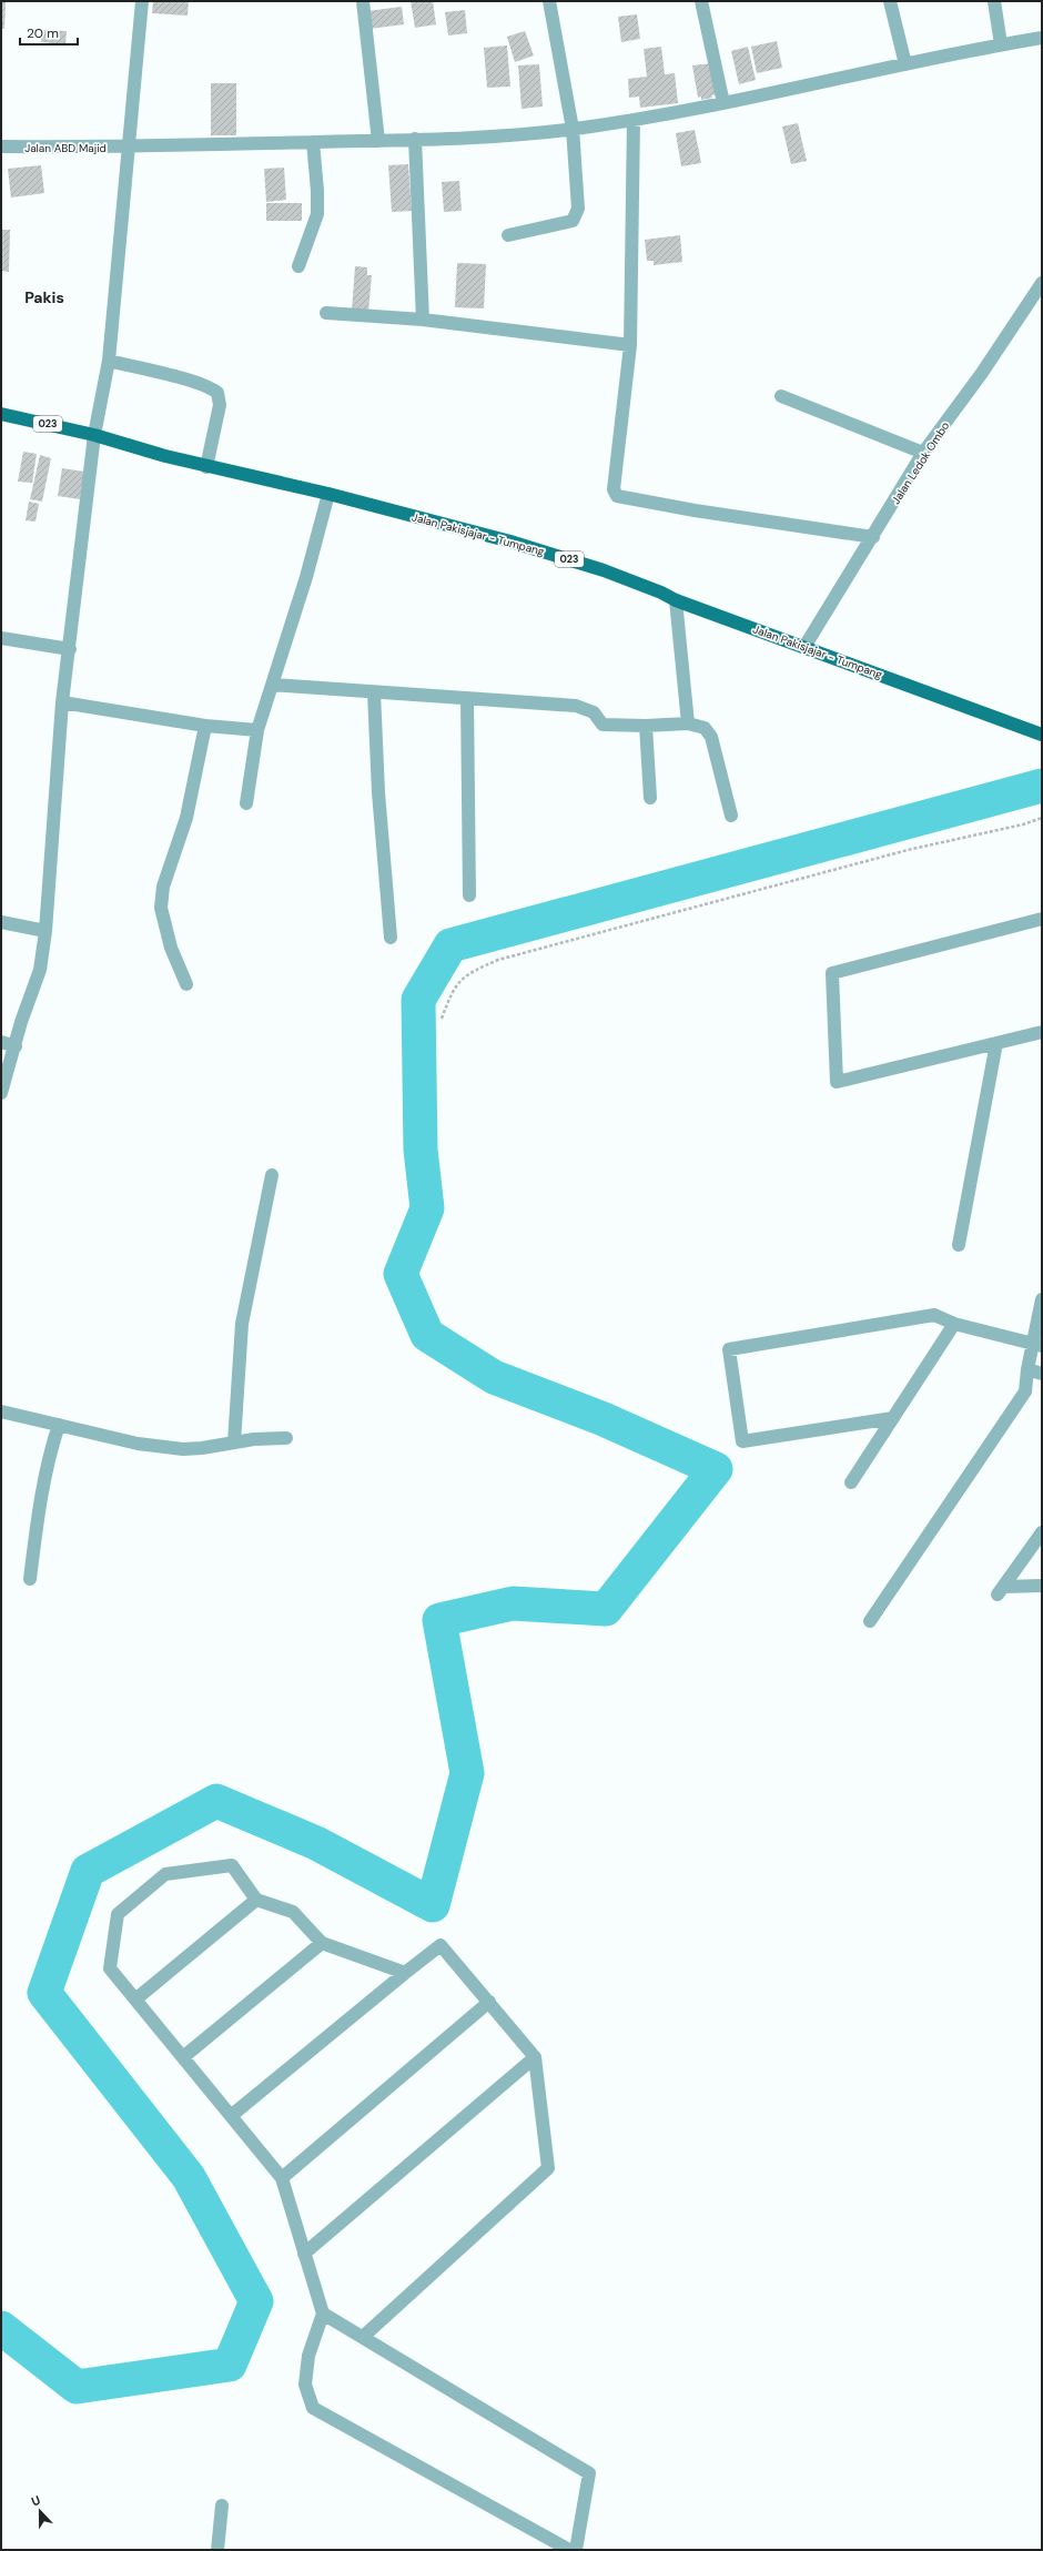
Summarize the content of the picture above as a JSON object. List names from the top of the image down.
{
  "streets": {
    "main road": ["023", "Jalan Pakisjajar - Tumpang"],
    "street": ["Jalan ABD Majid", "Jalan Ledok Ombo"]
  },
  "crossings": [
    ["Jalan Ledok Ombo", "Jalan Pakisjajar - Tumpang"]
  ],
  "districts": ["Pakis"],
  "scale_bar": "20 m",
  "north": "top"
}
